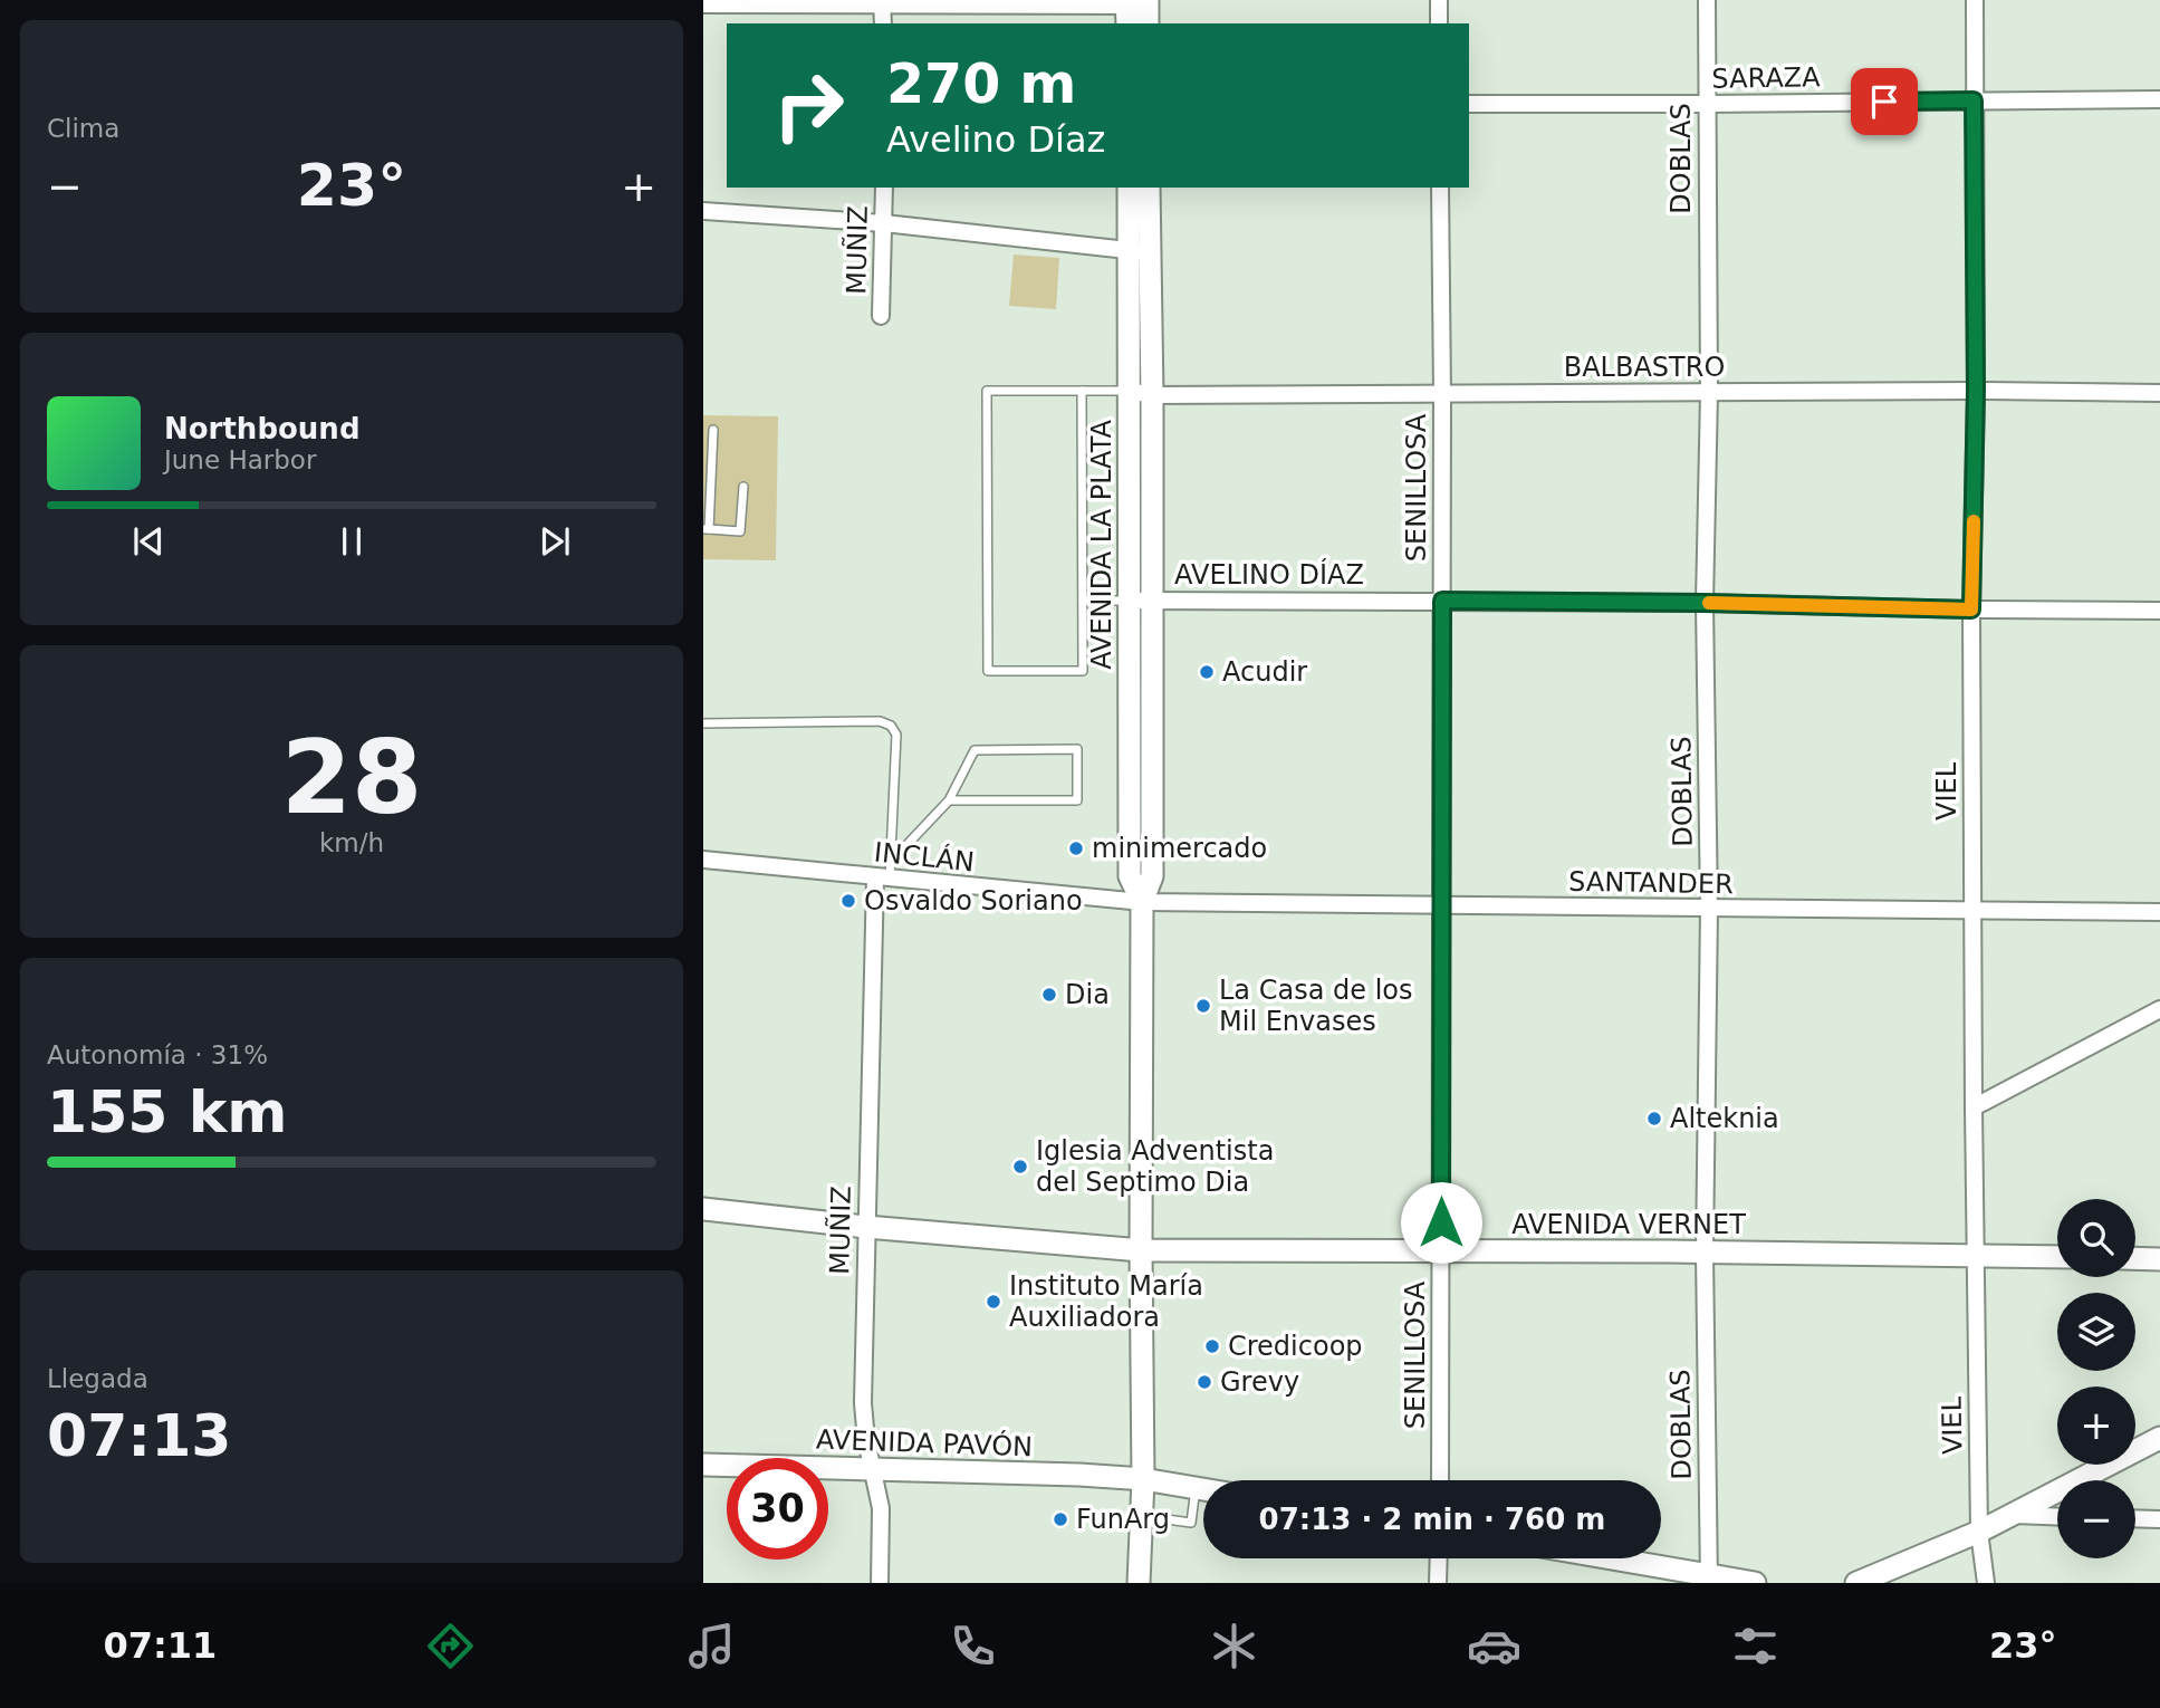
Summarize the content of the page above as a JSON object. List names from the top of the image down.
{
  "streets": {
    "main road": ["AVENIDA LA PLATA", "AVENIDA VERNET", "AVENIDA PAVÓN"],
    "street": [
      "SARAZA",
      "DOBLAS",
      "MUÑIZ",
      "BALBASTRO",
      "SENILLOSA",
      "AVELINO DÍAZ",
      "VIEL",
      "INCLÁN",
      "SANTANDER"
    ]
  },
  "crossings": [
    ["SARAZA", "DOBLAS"],
    ["SARAZA", "VIEL"],
    ["DOBLAS", "BALBASTRO"],
    ["DOBLAS", "AVELINO DÍAZ"],
    ["DOBLAS", "SANTANDER"],
    ["DOBLAS", "AVENIDA VERNET"],
    ["MUÑIZ", "INCLÁN"],
    ["MUÑIZ", "AVENIDA VERNET"],
    ["MUÑIZ", "AVENIDA PAVÓN"],
    ["BALBASTRO", "SENILLOSA"],
    ["BALBASTRO", "AVENIDA LA PLATA"],
    ["BALBASTRO", "VIEL"],
    ["SENILLOSA", "AVELINO DÍAZ"],
    ["SENILLOSA", "SANTANDER"],
    ["SENILLOSA", "AVENIDA VERNET"],
    ["AVENIDA LA PLATA", "AVELINO DÍAZ"],
    ["AVENIDA LA PLATA", "INCLÁN"],
    ["AVENIDA LA PLATA", "SANTANDER"],
    ["AVENIDA LA PLATA", "AVENIDA VERNET"],
    ["AVENIDA LA PLATA", "AVENIDA PAVÓN"],
    ["AVELINO DÍAZ", "VIEL"],
    ["VIEL", "SANTANDER"],
    ["VIEL", "AVENIDA VERNET"],
    ["INCLÁN", "SANTANDER"]
  ],
  "places": [
    "Acudir",
    "minimercado",
    "Osvaldo Soriano",
    "Dia",
    "La Casa de los Mil Envases",
    "Alteknia",
    "Iglesia Adventista del Septimo Dia",
    "Instituto María Auxiliadora",
    "Credicoop",
    "Grevy",
    "FunArg"
  ],
  "page": {
    "tile": [
      "Clima",
      ["28", "km/h"],
      ["Autonomía · 31%", "155 km"],
      ["Llegada", "07:13"]
    ],
    "turn": ["270 m", "Avelino Díaz"],
    "heat": ["−", "23°", "+"],
    "song": ["Northbound", "June Harbor"],
    "map_buttons": ["+", "−"],
    "limit": "30",
    "trip": "07:13 · 2 min · 760 m",
    "tabs": ["07:11", "23°"]
  }
}
